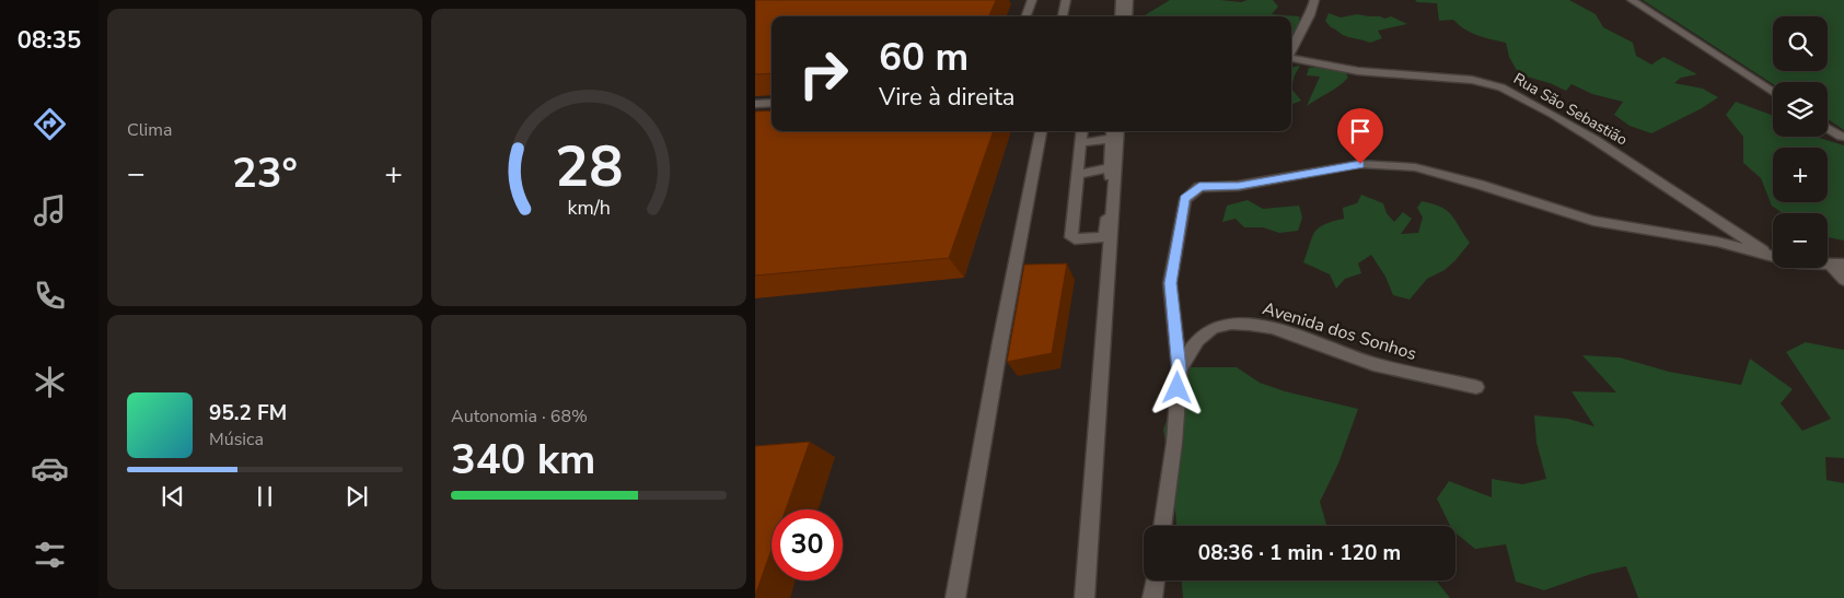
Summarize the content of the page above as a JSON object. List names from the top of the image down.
{
  "streets": {
    "street": ["Rua São Sebastião", "Avenida dos Sonhos"]
  },
  "page": {
    "tabs": "08:35",
    "tile": [
      "Clima",
      ["Autonomia · 68%", "340 km"]
    ],
    "map_buttons": ["+", "−"],
    "turn": ["60 m", "Vire à direita"],
    "heat": ["−", "23°", "+"],
    "song": ["95.2 FM", "Música"],
    "limit": "30",
    "trip": "08:36 · 1 min · 120 m",
    "gauge": ["28", "km/h"]
  }
}
